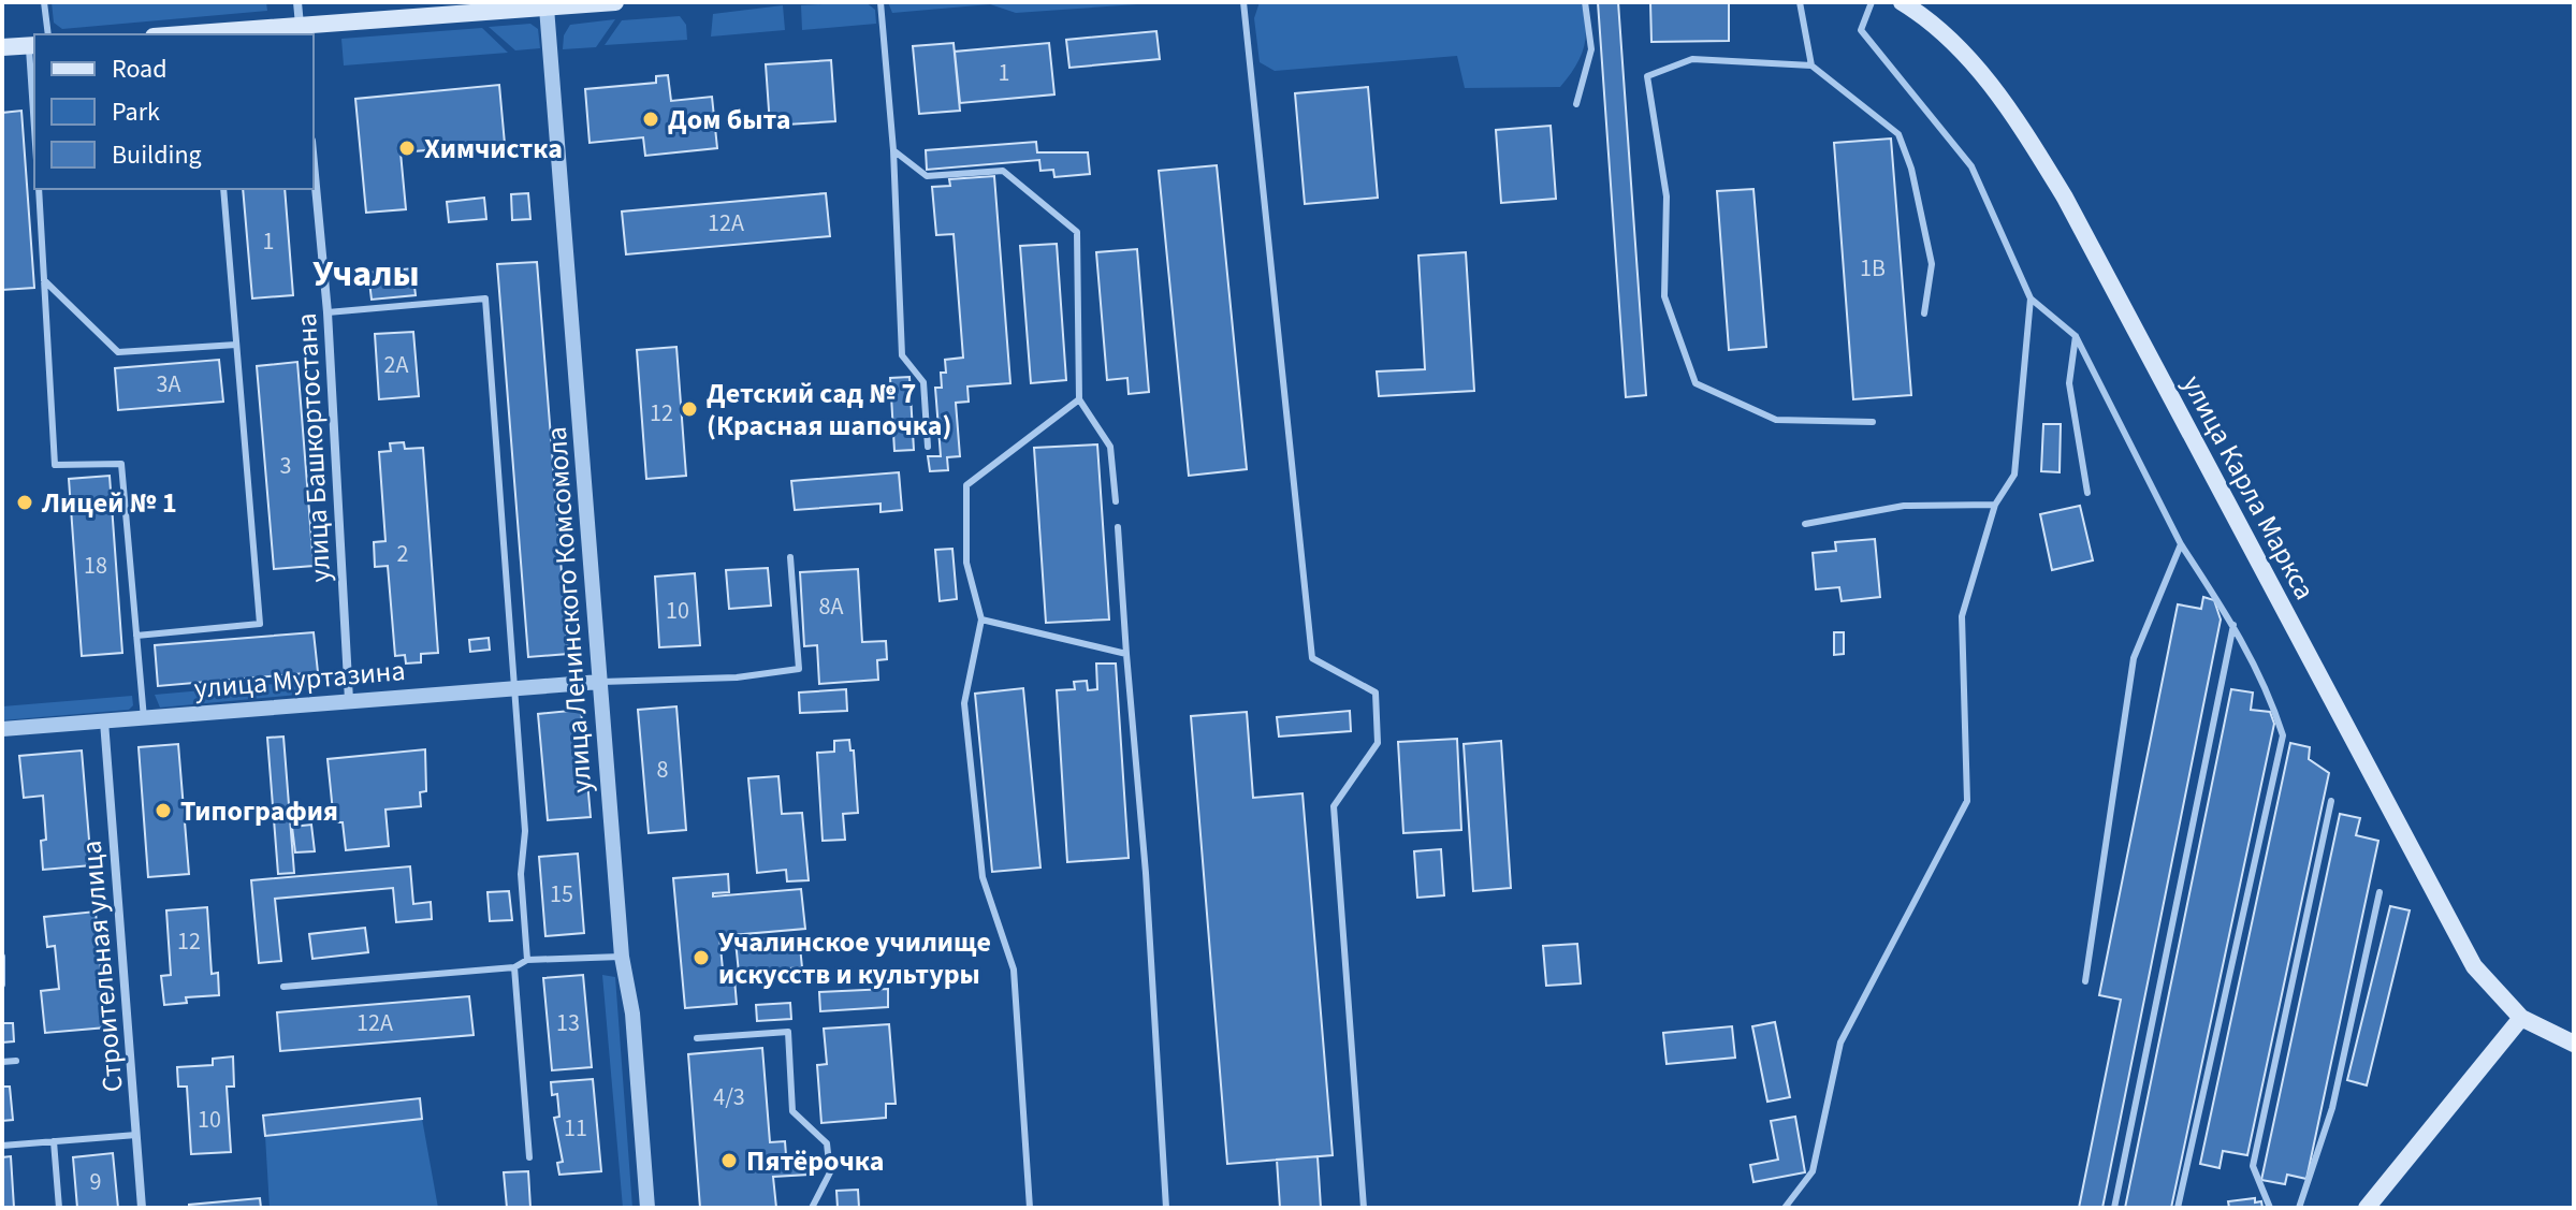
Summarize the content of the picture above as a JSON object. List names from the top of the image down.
{
  "streets": {
    "main road": ["улица Карла Маркса"],
    "street": [
      "улица Башкортостана",
      "улица Ленинского Комсомола",
      "улица Муртазина",
      "Строительная улица"
    ]
  },
  "crossings": [
    ["улица Башкортостана", "улица Муртазина"],
    ["улица Ленинского Комсомола", "улица Муртазина"],
    ["улица Муртазина", "Строительная улица"]
  ],
  "districts": ["Учалы"],
  "places": [
    "Дом быта",
    "Химчистка",
    "Детский сад № 7 (Красная шапочка)",
    "Лицей № 1",
    "Типография",
    "Учалинское училище искусств и культуры",
    "Пятёрочка"
  ],
  "house_numbers": [
    "1",
    "12А",
    "1",
    "1В",
    "2А",
    "3А",
    "12",
    "3",
    "2",
    "18",
    "8А",
    "10",
    "8",
    "15",
    "12",
    "12А",
    "13",
    "4/3",
    "10",
    "11",
    "9"
  ],
  "legend": ["Road", "Park", "Building"]
}
